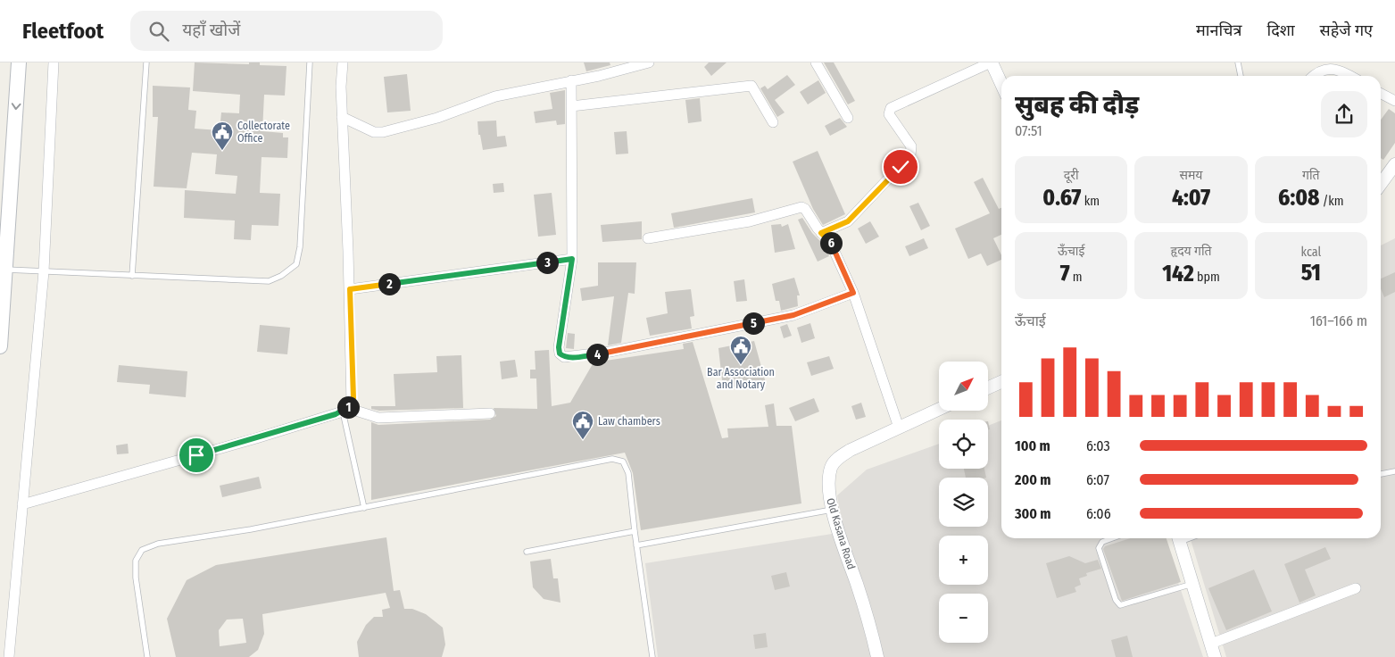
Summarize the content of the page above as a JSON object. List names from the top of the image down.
{
  "streets": {
    "street": ["Old Kasana Road"]
  },
  "places": {
    "public building": ["Collectorate Office", "Bar Association and Notary", "Law chambers"]
  },
  "north": "top right",
  "page": {
    "header": "Fleetfoot",
    "search": "यहाँ खोजें",
    "nav": ["मानचित्र", "दिशा", "सहेजे गए"],
    "heading": ["सुबह की दौड़", "07:51"],
    "stats": [
      ["दूरी", "0.67 km"],
      ["समय", "4:07"],
      ["गति", "6:08 /km"],
      ["ऊँचाई", "7 m"],
      ["हृदय गति", "142 bpm"],
      ["kcal", "51"]
    ],
    "pins": [
      "6",
      "3",
      "2",
      "5",
      "4",
      "1"
    ],
    "chart": ["ऊँचाई", "161–166 m"],
    "map_buttons": ["+", "−"],
    "list": [
      {
        "name": "100 m",
        "note": "6:03"
      },
      {
        "name": "200 m",
        "note": "6:07"
      },
      {
        "name": "300 m",
        "note": "6:06"
      }
    ]
  }
}
